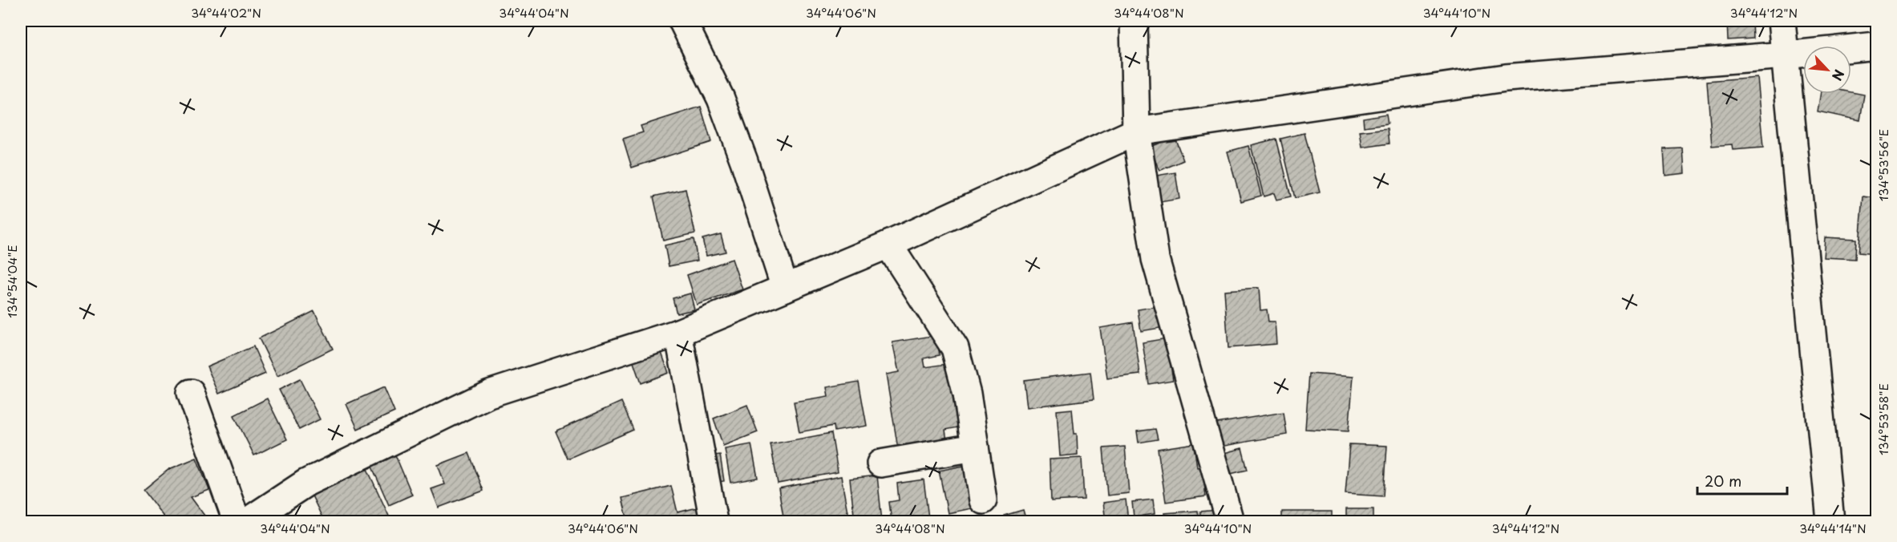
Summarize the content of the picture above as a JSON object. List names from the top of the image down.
{
  "scale_bar": "20 m",
  "north": "bottom right",
  "coordinates": [
    "34°44'02\"N",
    "34°44'04\"N",
    "34°44'06\"N",
    "34°44'08\"N",
    "34°44'10\"N",
    "34°44'12\"N",
    "134°53'56\"E",
    "134°54'04\"E",
    "134°53'58\"E",
    "34°44'14\"N"
  ]
}
